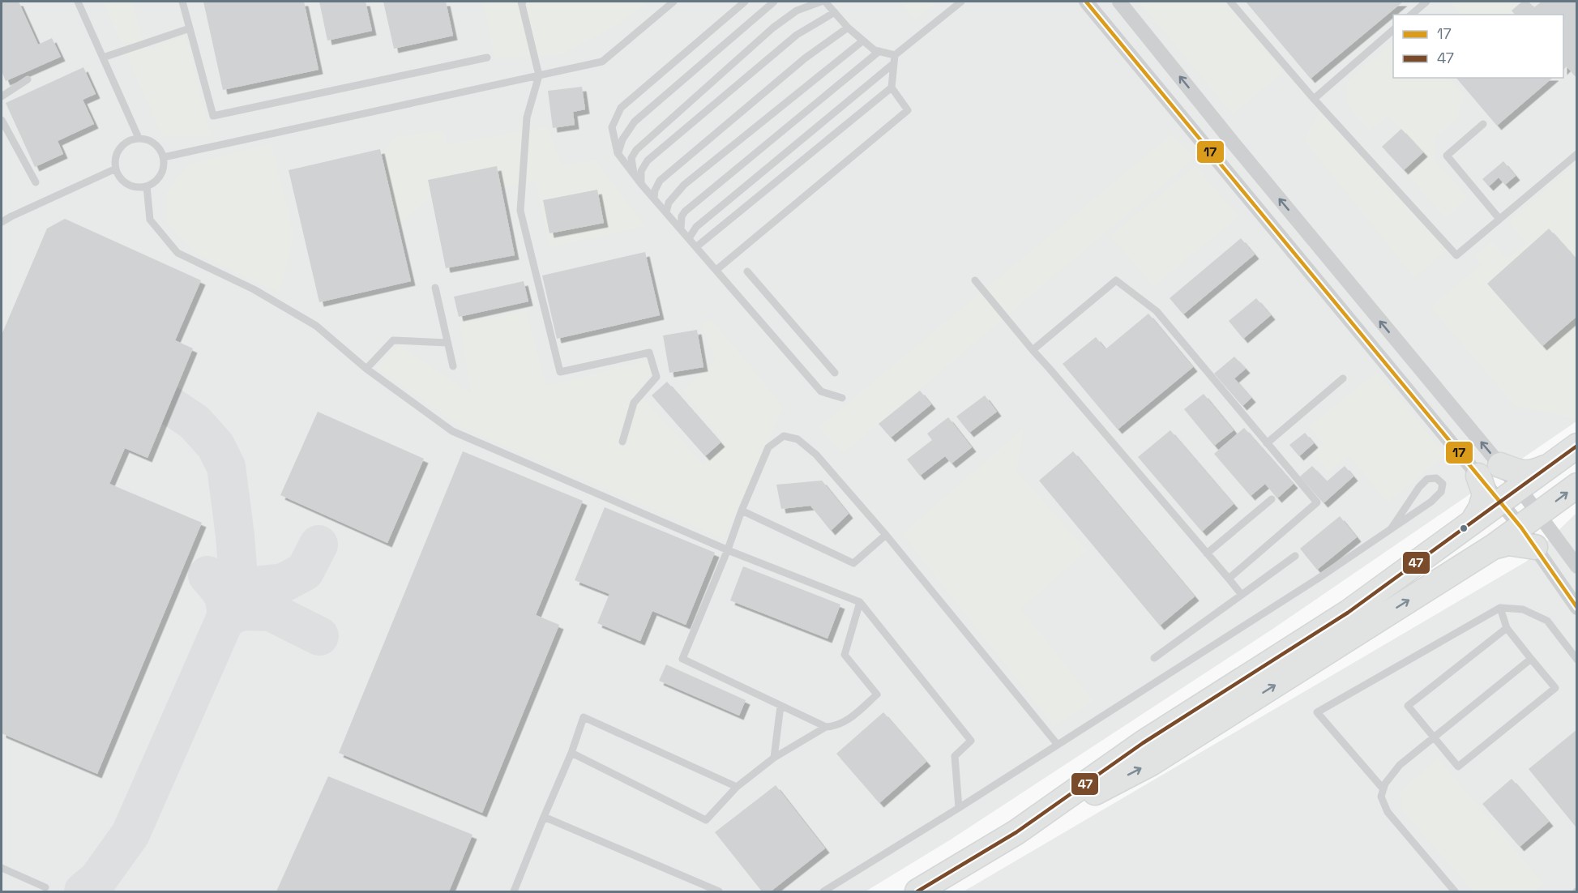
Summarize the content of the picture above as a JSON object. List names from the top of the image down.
{
  "lines": ["transit line 17", "transit line 47"],
  "legend": ["17", "47"]
}
